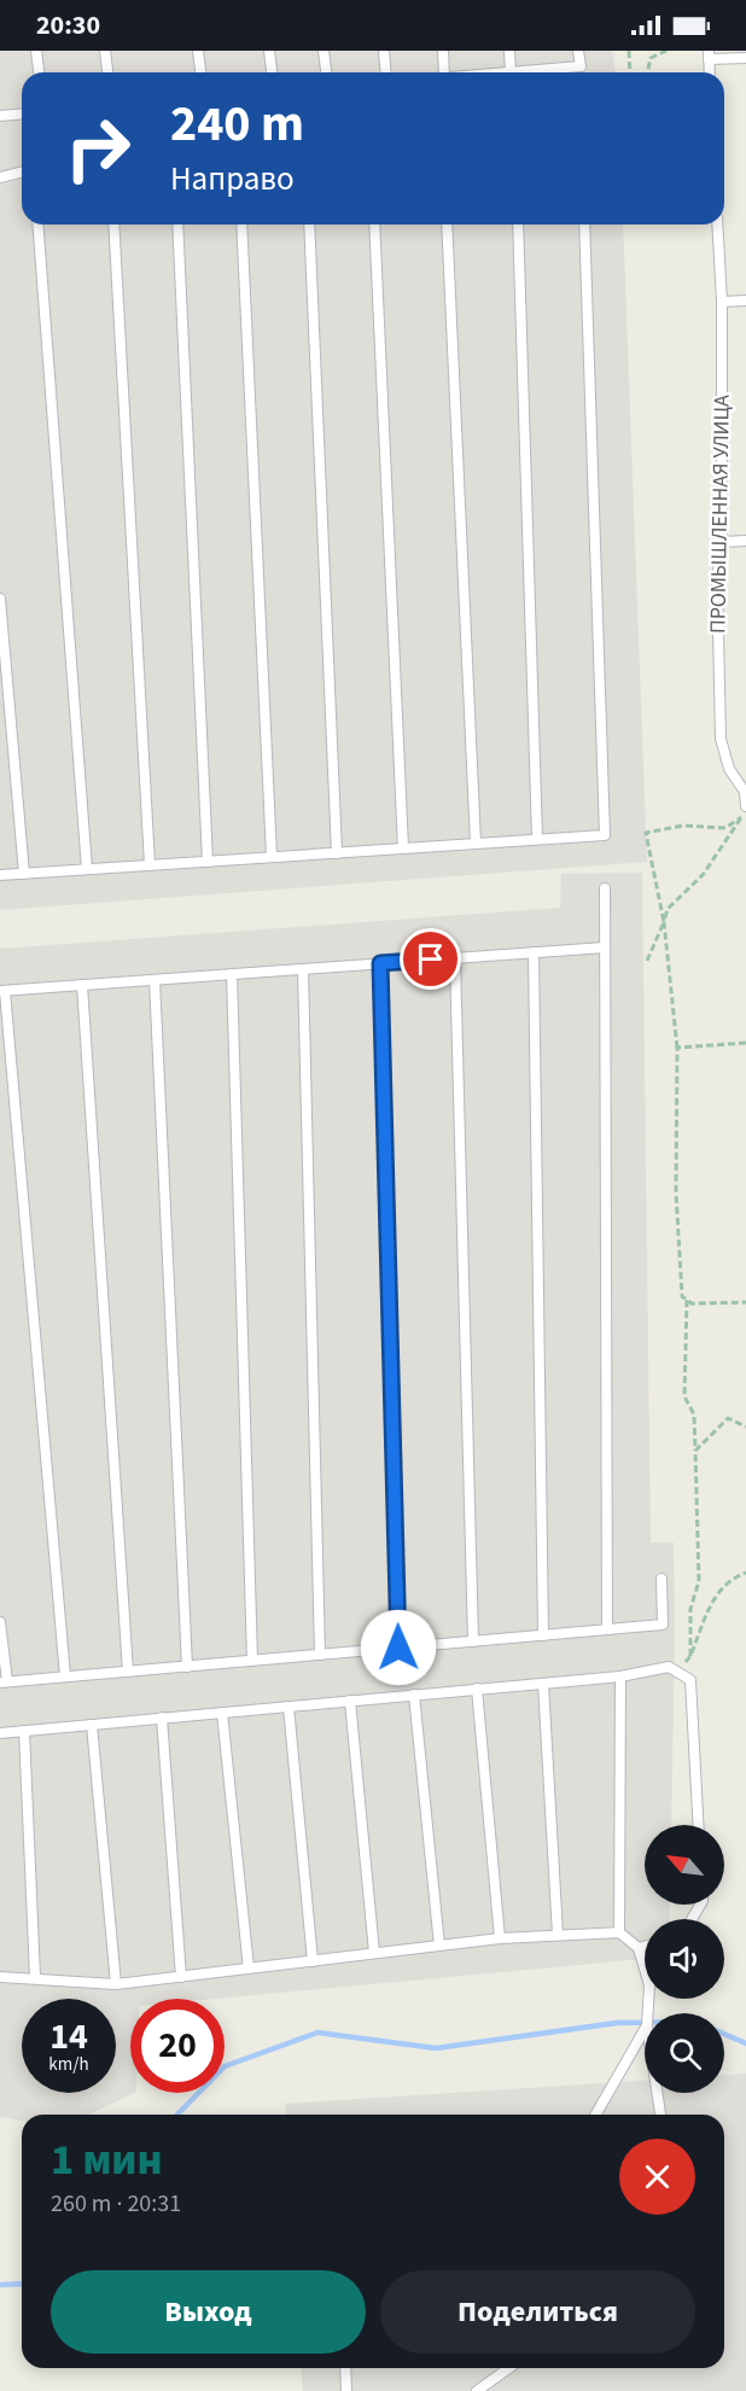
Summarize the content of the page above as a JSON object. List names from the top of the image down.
{
  "streets": {
    "lane": ["ПРОМЫШЛЕННАЯ УЛИЦА"]
  },
  "north": "top left",
  "page": {
    "status": "20:30",
    "turn": ["240 m", "Направо"],
    "speed": "14 km/h",
    "limit": "20",
    "heading": ["1 мин", "260 m · 20:31"],
    "buttons": ["Выход", "Поделиться"]
  }
}
